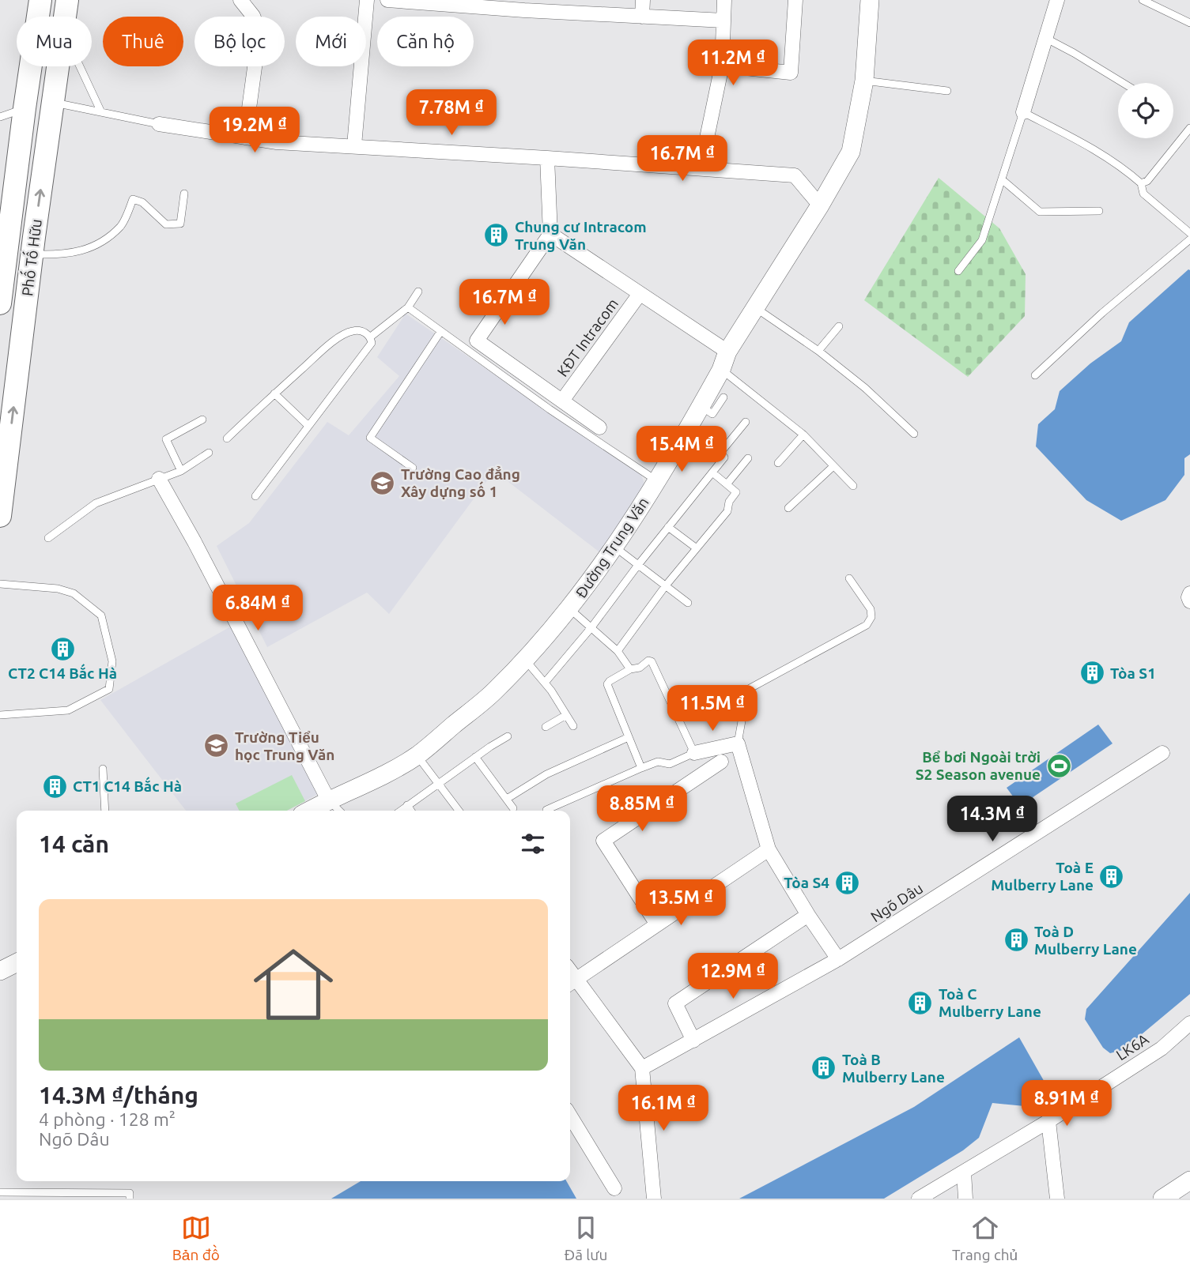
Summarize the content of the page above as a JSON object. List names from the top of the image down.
{
  "streets": {
    "main road": ["Phố Tố Hữu"],
    "street": [
      "KĐT Intracom",
      "Đường Trung Văn",
      "Ngõ Dâu",
      "LK6A"
    ]
  },
  "crossings": [
    ["KĐT Intracom", "Đường Trung Văn"]
  ],
  "places": {
    "building": [
      "Chung cư Intracom Trung Văn",
      "CT2 C14 Bắc Hà",
      "Tòa S1",
      "CT1 C14 Bắc Hà",
      "Toà E Mulberry Lane",
      "Tòa S4",
      "Toà D Mulberry Lane",
      "Toà C Mulberry Lane",
      "Toà B Mulberry Lane"
    ],
    "school or university": ["Trường Cao đẳng Xây dựng số 1", "Trường Tiểu học Trung Văn"],
    "sports": ["Bể bơi Ngoài trời S2 Season avenue"]
  },
  "page": {
    "chip": [
      "Mua",
      "Thuê",
      "Bộ lọc",
      "Mới",
      "Căn hộ"
    ],
    "price": [
      "11.2M ₫",
      "7.78M ₫",
      "19.2M ₫",
      "16.7M ₫",
      "16.7M ₫",
      "15.4M ₫",
      "6.84M ₫",
      "11.5M ₫",
      "8.85M ₫",
      "14.3M ₫",
      "13.5M ₫",
      "12.9M ₫",
      "8.91M ₫",
      "16.1M ₫"
    ],
    "heading": "14 căn",
    "list": [
      {
        "name": "14.3M ₫/tháng",
        "note": "4 phòng · 128 m² · Ngõ Dâu"
      }
    ],
    "tabs": ["Bản đồ", "Đã lưu", "Trang chủ"]
  }
}
